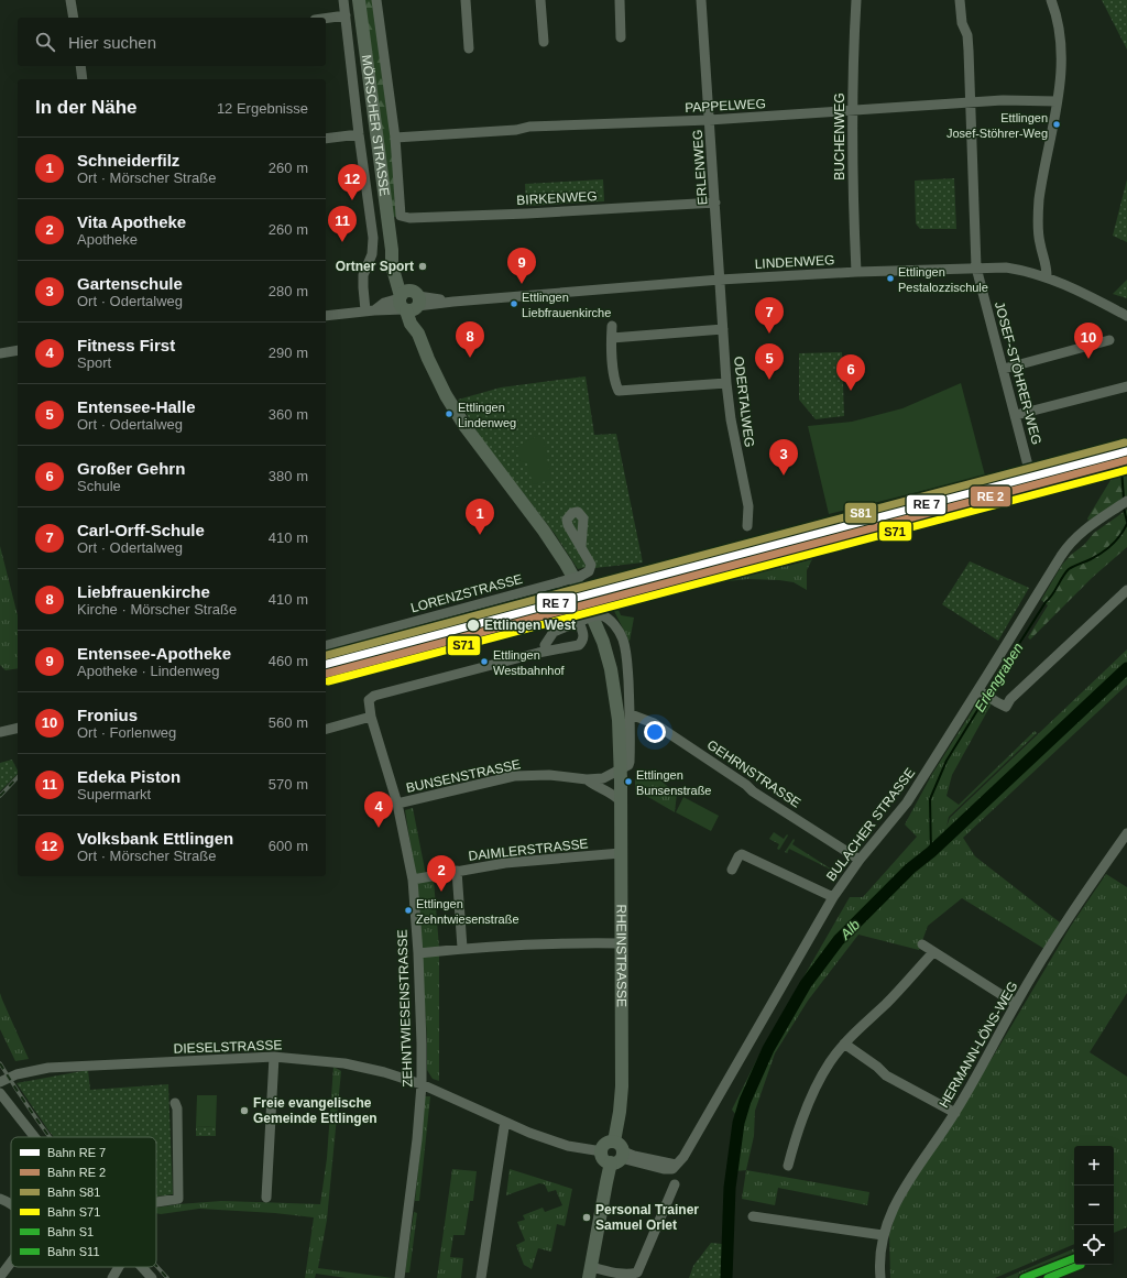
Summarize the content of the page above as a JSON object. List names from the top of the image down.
{
  "streets": {
    "main road": ["MÖRSCHER STRASSE", "RHEINSTRASSE"],
    "street": [
      "PAPPELWEG",
      "BUCHENWEG",
      "ERLENWEG",
      "BIRKENWEG",
      "LINDENWEG",
      "JOSEF-STÖHRER-WEG",
      "ODERTALWEG",
      "LORENZSTRASSE",
      "GEHRNSTRASSE",
      "BUNSENSTRASSE",
      "BULACHER STRASSE",
      "DAIMLERSTRASSE",
      "ZEHNTWIESENSTRASSE",
      "HERMANN-LÖNS-WEG",
      "DIESELSTRASSE"
    ]
  },
  "crossings": [
    ["PAPPELWEG", "MÖRSCHER STRASSE"],
    ["PAPPELWEG", "BUCHENWEG"],
    ["PAPPELWEG", "ERLENWEG"],
    ["PAPPELWEG", "JOSEF-STÖHRER-WEG"],
    ["MÖRSCHER STRASSE", "BIRKENWEG"],
    ["MÖRSCHER STRASSE", "LINDENWEG"],
    ["MÖRSCHER STRASSE", "RHEINSTRASSE"],
    ["BUCHENWEG", "LINDENWEG"],
    ["ERLENWEG", "BIRKENWEG"],
    ["ERLENWEG", "LINDENWEG"],
    ["ERLENWEG", "ODERTALWEG"],
    ["LINDENWEG", "JOSEF-STÖHRER-WEG"],
    ["LINDENWEG", "ODERTALWEG"],
    ["GEHRNSTRASSE", "BULACHER STRASSE"],
    ["GEHRNSTRASSE", "RHEINSTRASSE"],
    ["BUNSENSTRASSE", "RHEINSTRASSE"],
    ["BUNSENSTRASSE", "ZEHNTWIESENSTRASSE"],
    ["BULACHER STRASSE", "RHEINSTRASSE"],
    ["DAIMLERSTRASSE", "RHEINSTRASSE"],
    ["DAIMLERSTRASSE", "ZEHNTWIESENSTRASSE"],
    ["ZEHNTWIESENSTRASSE", "DIESELSTRASSE"]
  ],
  "water": ["Erlengraben", "Alb"],
  "places": [
    "Ettlingen Josef-Stöhrer-Weg",
    "Ortner Sport",
    "Ettlingen Pestalozzischule",
    "Ettlingen Liebfrauenkirche",
    "Ettlingen Lindenweg",
    "Ettlingen West",
    "Ettlingen Westbahnhof",
    "Ettlingen Bunsenstraße",
    "Ettlingen Zehntwiesenstraße",
    "Freie evangelische Gemeinde Ettlingen",
    "Personal Trainer Samuel Orlet"
  ],
  "lines": [
    "rail line S81",
    "rail line S71",
    "rail line S1",
    "rail line S11"
  ],
  "legend": [
    "Bahn RE 7",
    "Bahn RE 2",
    "Bahn S81",
    "Bahn S71",
    "Bahn S1",
    "Bahn S11"
  ],
  "page": {
    "search": "Hier suchen",
    "heading": ["In der Nähe", "12 Ergebnisse"],
    "list": [
      {
        "mark": "1",
        "name": "Schneiderfilz",
        "note": "Ort · Mörscher Straße",
        "value": "260 m"
      },
      {
        "mark": "2",
        "name": "Vita Apotheke",
        "note": "Apotheke",
        "value": "260 m"
      },
      {
        "mark": "3",
        "name": "Gartenschule",
        "note": "Ort · Odertalweg",
        "value": "280 m"
      },
      {
        "mark": "4",
        "name": "Fitness First",
        "note": "Sport",
        "value": "290 m"
      },
      {
        "mark": "5",
        "name": "Entensee-Halle",
        "note": "Ort · Odertalweg",
        "value": "360 m"
      },
      {
        "mark": "6",
        "name": "Großer Gehrn",
        "note": "Schule",
        "value": "380 m"
      },
      {
        "mark": "7",
        "name": "Carl-Orff-Schule",
        "note": "Ort · Odertalweg",
        "value": "410 m"
      },
      {
        "mark": "8",
        "name": "Liebfrauenkirche",
        "note": "Kirche · Mörscher Straße",
        "value": "410 m"
      },
      {
        "mark": "9",
        "name": "Entensee-Apotheke",
        "note": "Apotheke · Lindenweg",
        "value": "460 m"
      },
      {
        "mark": "10",
        "name": "Fronius",
        "note": "Ort · Forlenweg",
        "value": "560 m"
      },
      {
        "mark": "11",
        "name": "Edeka Piston",
        "note": "Supermarkt",
        "value": "570 m"
      },
      {
        "mark": "12",
        "name": "Volksbank Ettlingen",
        "note": "Ort · Mörscher Straße",
        "value": "600 m"
      }
    ],
    "pins": [
      "12",
      "11",
      "9",
      "7",
      "8",
      "10",
      "5",
      "6",
      "3",
      "1",
      "4",
      "2"
    ],
    "map_buttons": ["+", "−"]
  }
}
